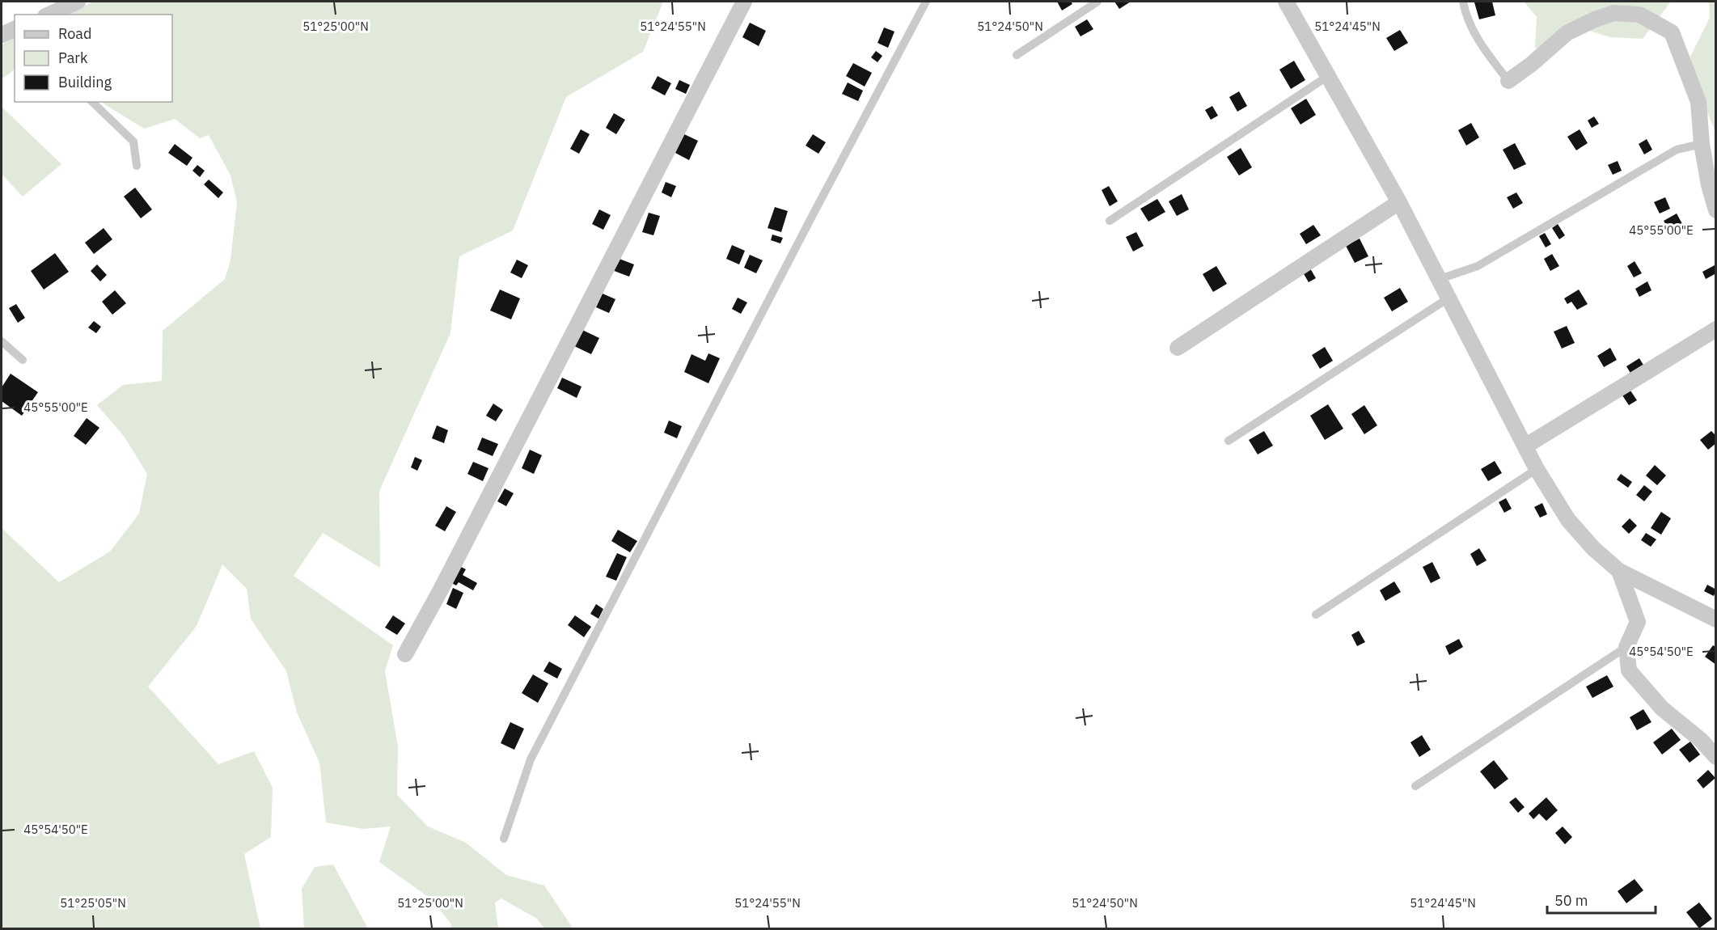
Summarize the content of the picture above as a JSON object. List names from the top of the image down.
{
  "legend": ["Road", "Park", "Building"],
  "scale_bar": "50 m",
  "coordinates": [
    "51°25'00\"N",
    "51°24'55\"N",
    "51°24'50\"N",
    "51°24'45\"N",
    "45°55'00\"E",
    "45°54'50\"E",
    "51°25'05\"N"
  ]
}
